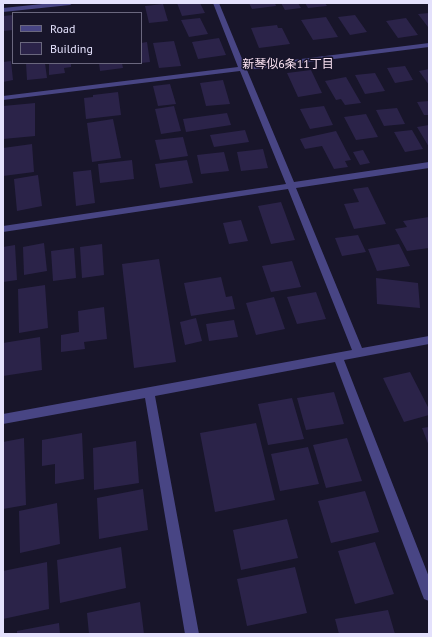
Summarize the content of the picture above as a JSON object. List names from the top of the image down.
{
  "districts": ["新琴似6条11丁目"],
  "legend": ["Road", "Building"]
}
